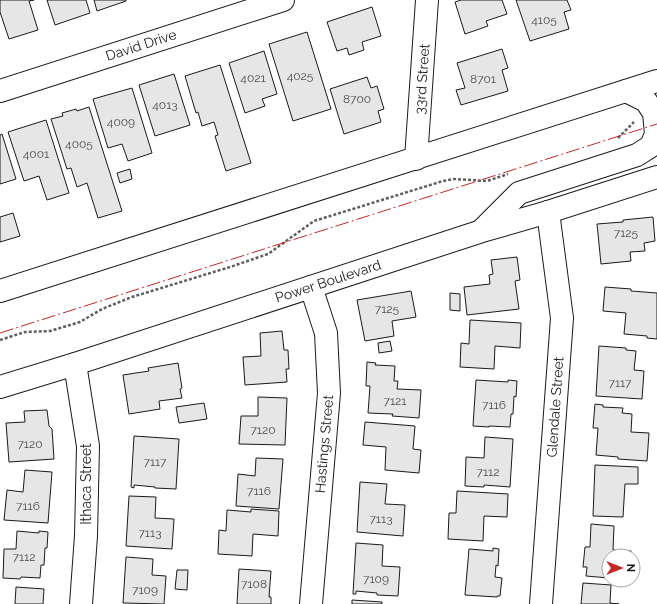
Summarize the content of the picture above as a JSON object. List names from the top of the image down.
{
  "streets": {
    "main road": [
      "David Drive",
      "33rd Street",
      "Power Boulevard",
      "Glendale Street",
      "Hastings Street",
      "Ithaca Street"
    ]
  },
  "crossings": [
    ["Power Boulevard", "Glendale Street"],
    ["Power Boulevard", "Hastings Street"],
    ["Power Boulevard", "Ithaca Street"]
  ],
  "house_numbers": [
    "4105",
    "4025",
    "4021",
    "8701",
    "8700",
    "4013",
    "4009",
    "4005",
    "4001",
    "7125",
    "7125",
    "7117",
    "7121",
    "7116",
    "7120",
    "7120",
    "7117",
    "7112",
    "7116",
    "7116",
    "7113",
    "7113",
    "7112",
    "7109",
    "7108",
    "7109"
  ],
  "north": "right"
}
